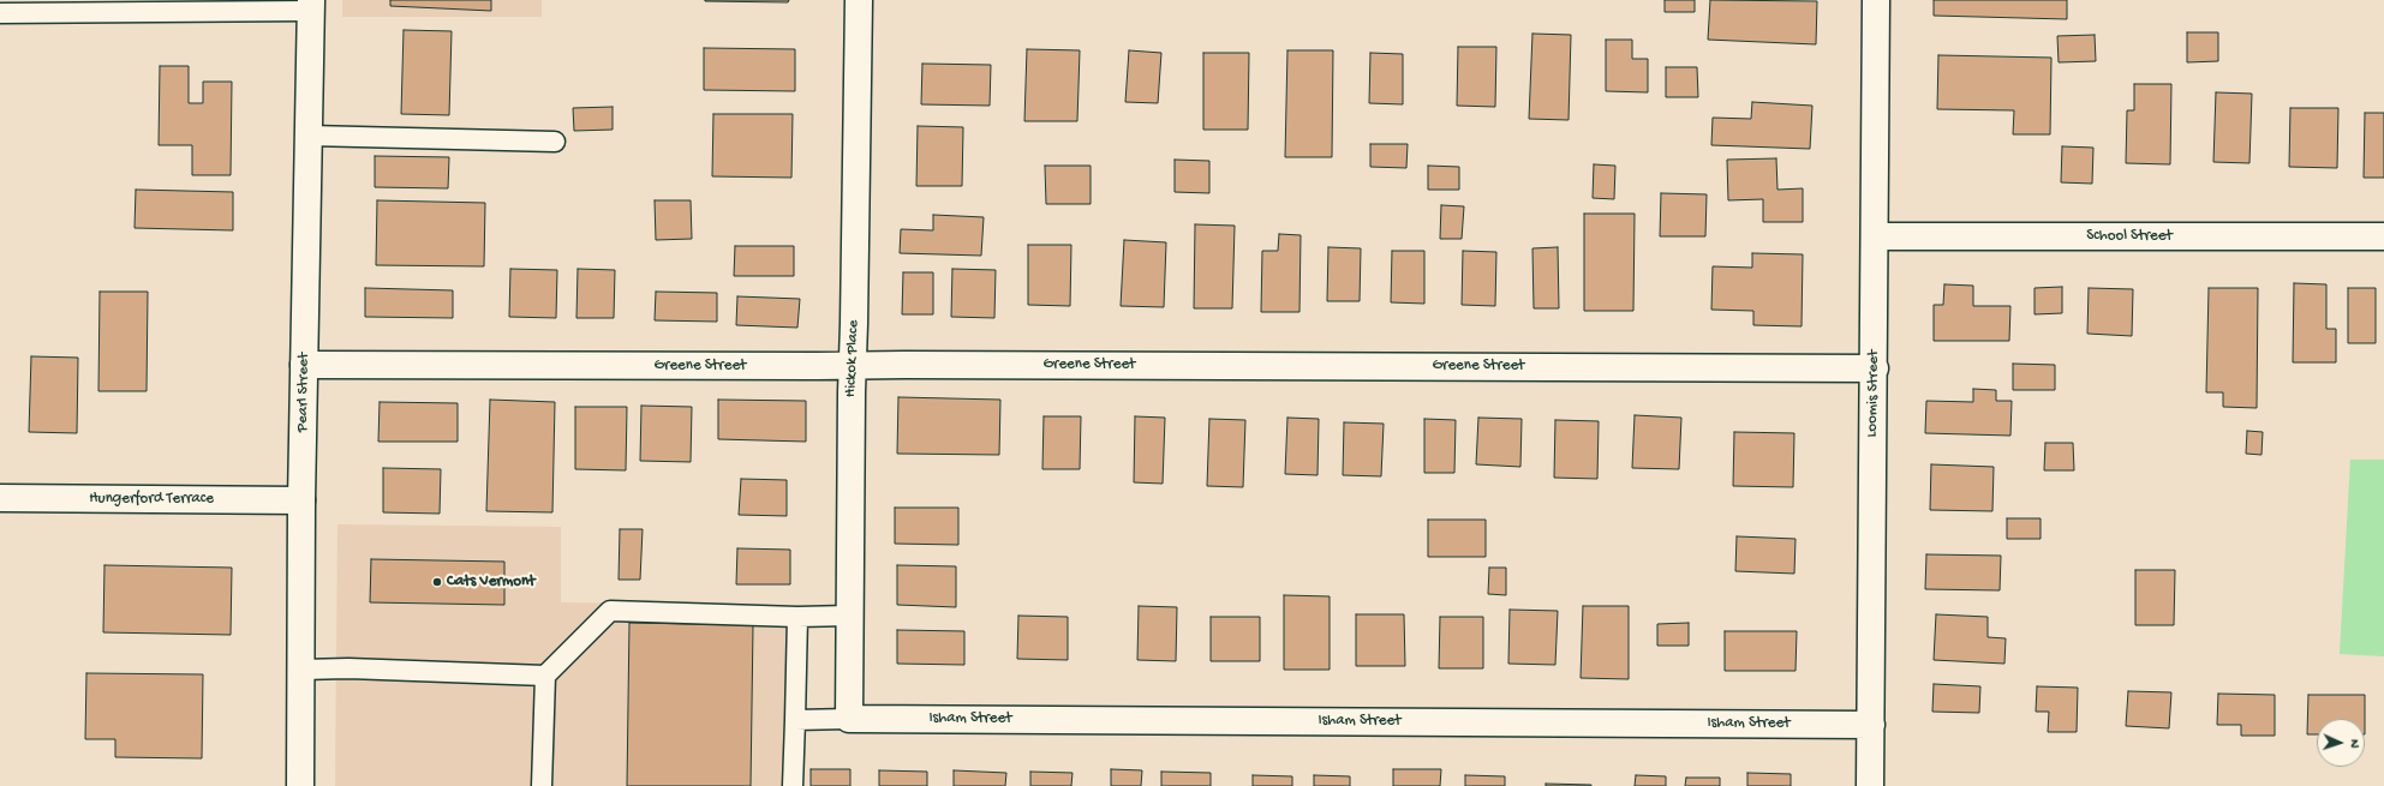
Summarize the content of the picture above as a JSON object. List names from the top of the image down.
{
  "streets": {
    "street": [
      "School Street",
      "Hickok Place",
      "Greene Street",
      "Pearl Street",
      "Loomis Street",
      "Hungerford Terrace",
      "Isham Street"
    ]
  },
  "crossings": [
    ["School Street", "Loomis Street"],
    ["Hickok Place", "Greene Street"],
    ["Hickok Place", "Isham Street"],
    ["Greene Street", "Pearl Street"],
    ["Greene Street", "Loomis Street"],
    ["Pearl Street", "Hungerford Terrace"],
    ["Loomis Street", "Isham Street"]
  ],
  "places": ["Cats Vermont"],
  "north": "right"
}
